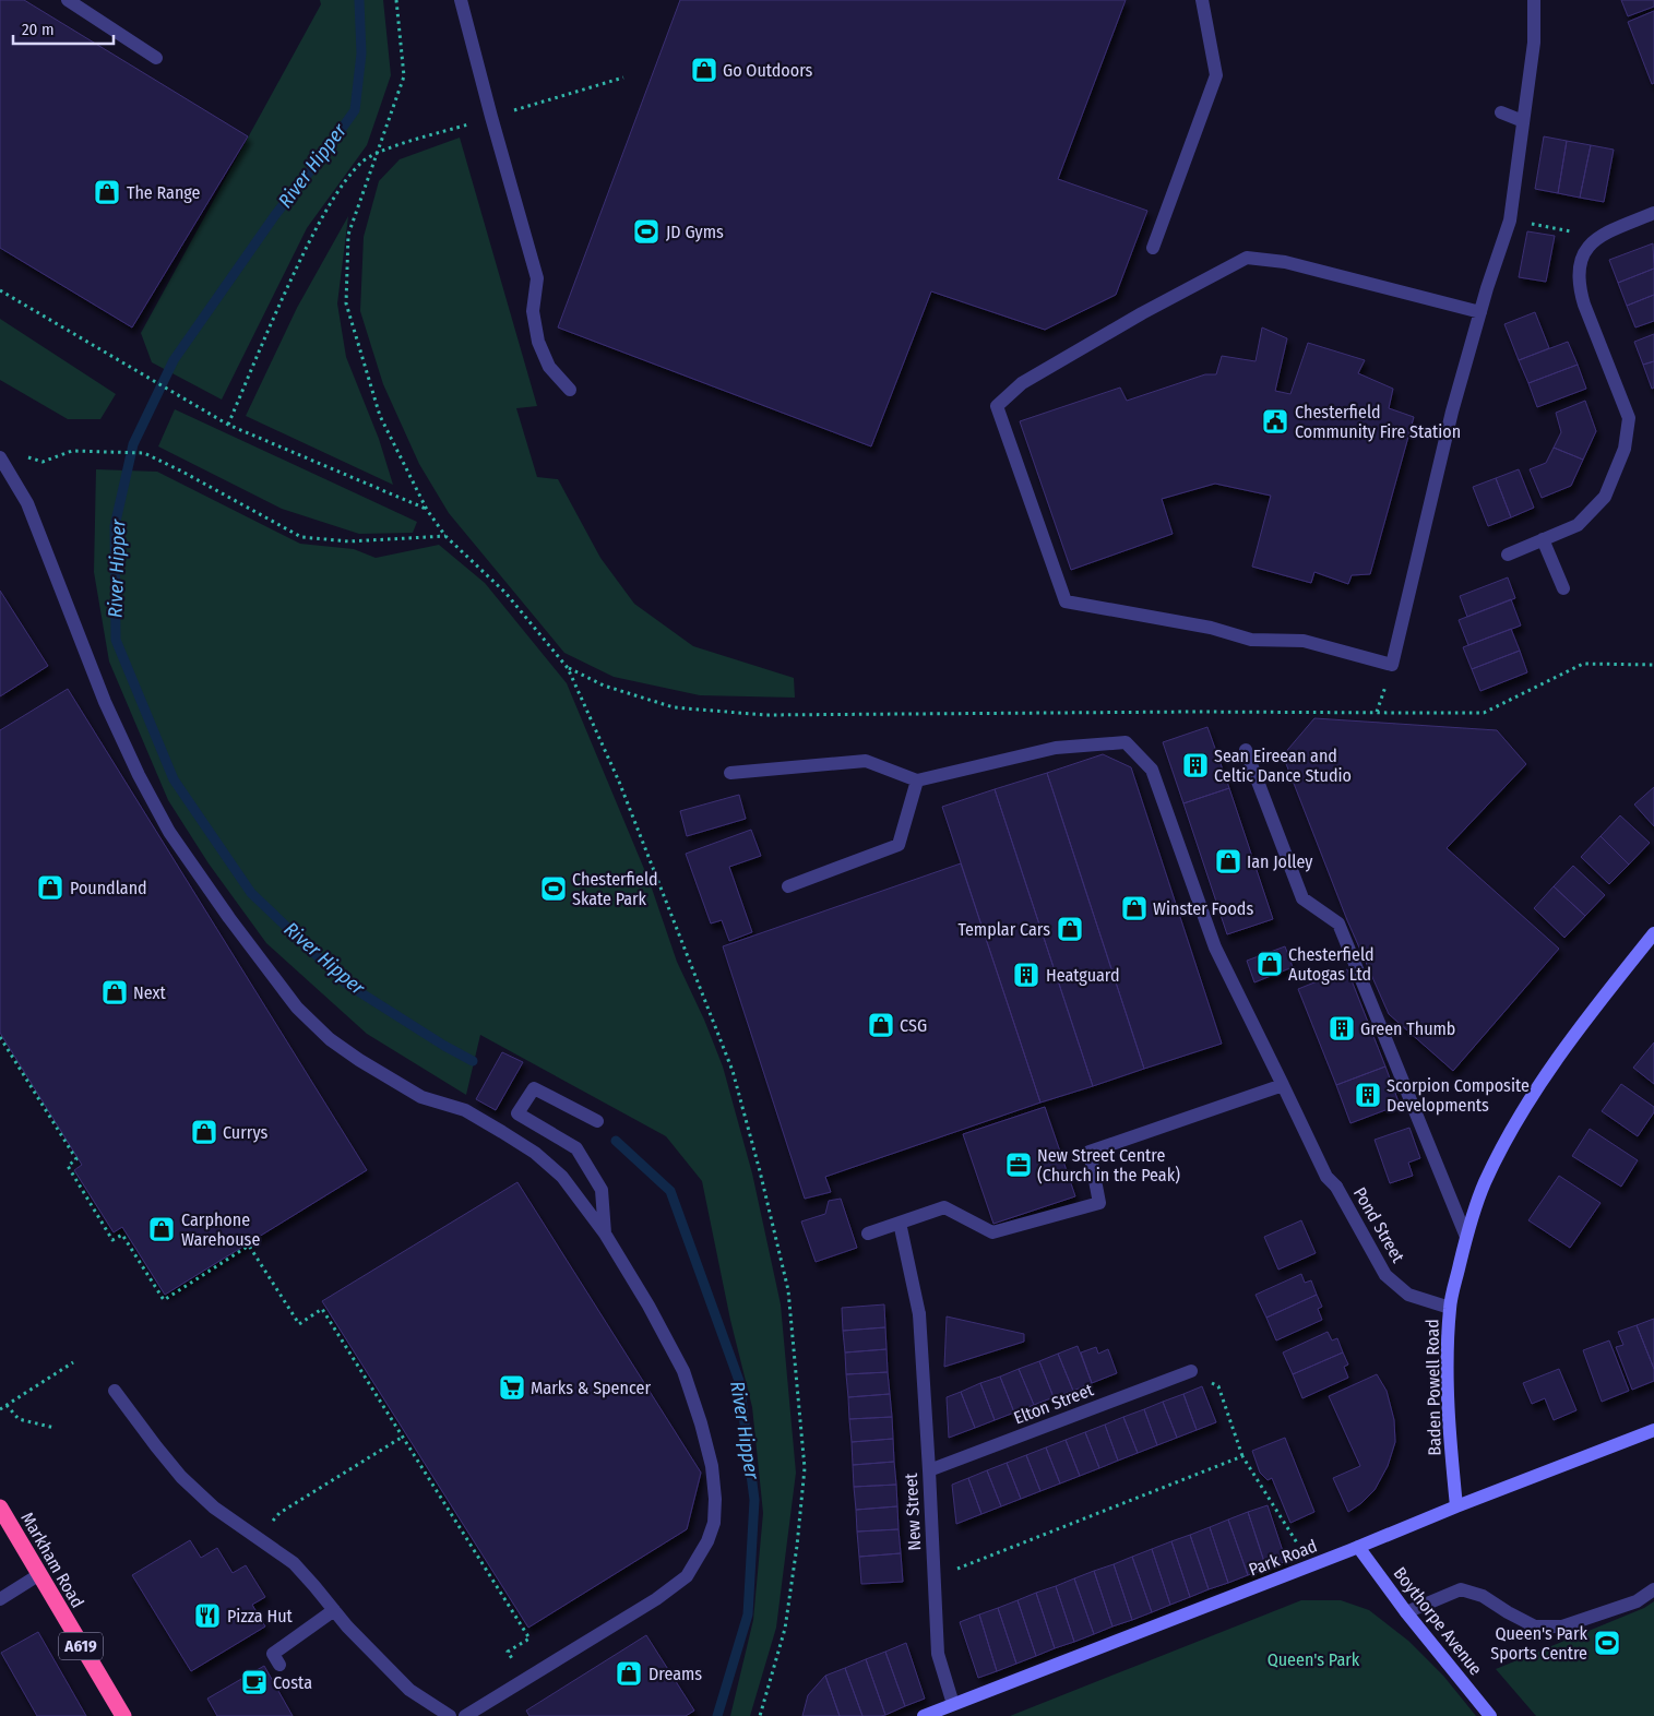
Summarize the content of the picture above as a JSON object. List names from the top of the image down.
{
  "streets": {
    "highway": ["Markham Road", "A619"],
    "street": [
      "Pond Street",
      "Baden Powell Road",
      "Elton Street",
      "New Street",
      "Park Road",
      "Boythorpe Avenue"
    ]
  },
  "crossings": [
    ["Pond Street", "Baden Powell Road"],
    ["Baden Powell Road", "Park Road"],
    ["Elton Street", "New Street"],
    ["New Street", "Park Road"],
    ["Park Road", "Boythorpe Avenue"]
  ],
  "water": ["River Hipper"],
  "parks": ["Queen's Park"],
  "places": {
    "shop": [
      "Go Outdoors",
      "The Range",
      "Ian Jolley",
      "Poundland",
      "Winster Foods",
      "Templar Cars",
      "Chesterfield Autogas Ltd",
      "Next",
      "CSG",
      "Currys",
      "Carphone Warehouse",
      "Dreams"
    ],
    "sports": ["JD Gyms", "Chesterfield Skate Park", "Queen's Park Sports Centre"],
    "public building": ["Chesterfield Community Fire Station"],
    "building": [
      "Sean Eireean and Celtic Dance Studio",
      "Heatguard",
      "Green Thumb",
      "Scorpion Composite Developments"
    ],
    "office": ["New Street Centre (Church in the Peak)"],
    "supermarket": ["Marks & Spencer"],
    "restaurant": ["Pizza Hut"],
    "cafe": ["Costa"]
  },
  "scale_bar": "20 m"
}
